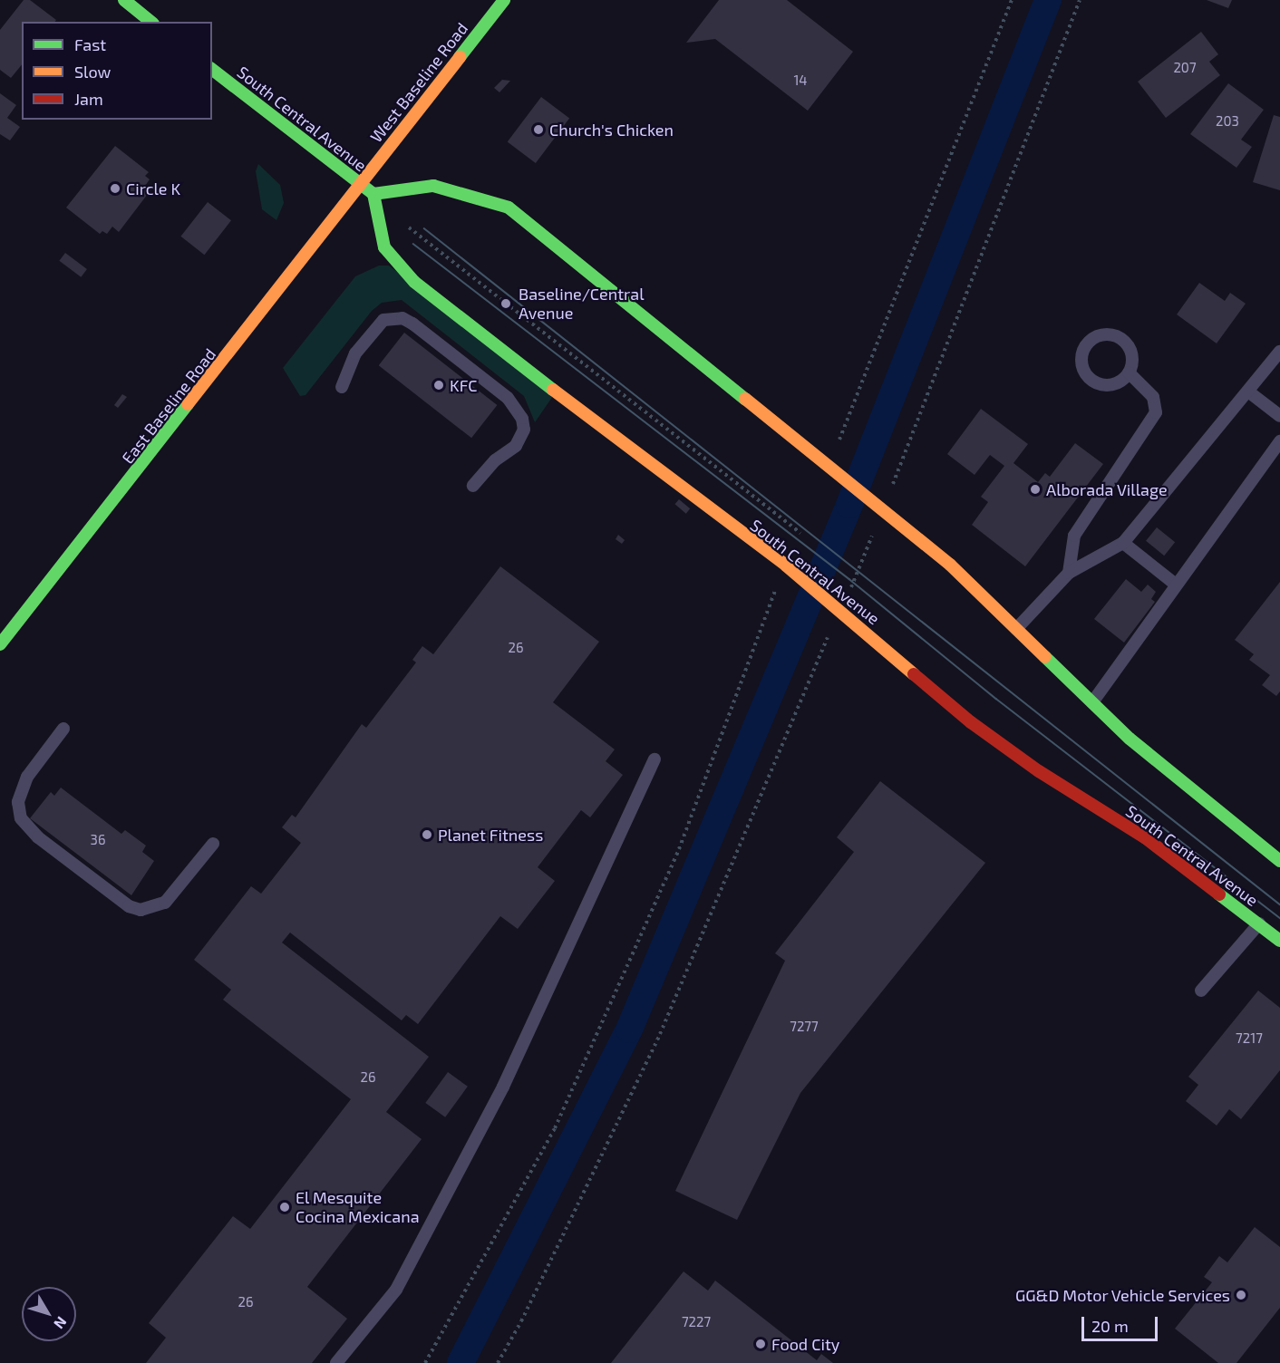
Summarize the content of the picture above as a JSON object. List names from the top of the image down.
{
  "streets": {
    "main road": ["West Baseline Road", "South Central Avenue", "East Baseline Road"]
  },
  "crossings": [
    ["West Baseline Road", "South Central Avenue"],
    ["West Baseline Road", "East Baseline Road"],
    ["South Central Avenue", "East Baseline Road"]
  ],
  "places": [
    "Church's Chicken",
    "Circle K",
    "Baseline/Central Avenue",
    "KFC",
    "Alborada Village",
    "Planet Fitness",
    "El Mesquite Cocina Mexicana",
    "GG&D Motor Vehicle Services",
    "Food City"
  ],
  "house_numbers": [
    "207",
    "14",
    "203",
    "26",
    "36",
    "7277",
    "7217",
    "26",
    "26",
    "7227"
  ],
  "legend": ["Fast", "Slow", "Jam"],
  "scale_bar": "20 m",
  "north": "bottom right"
}
